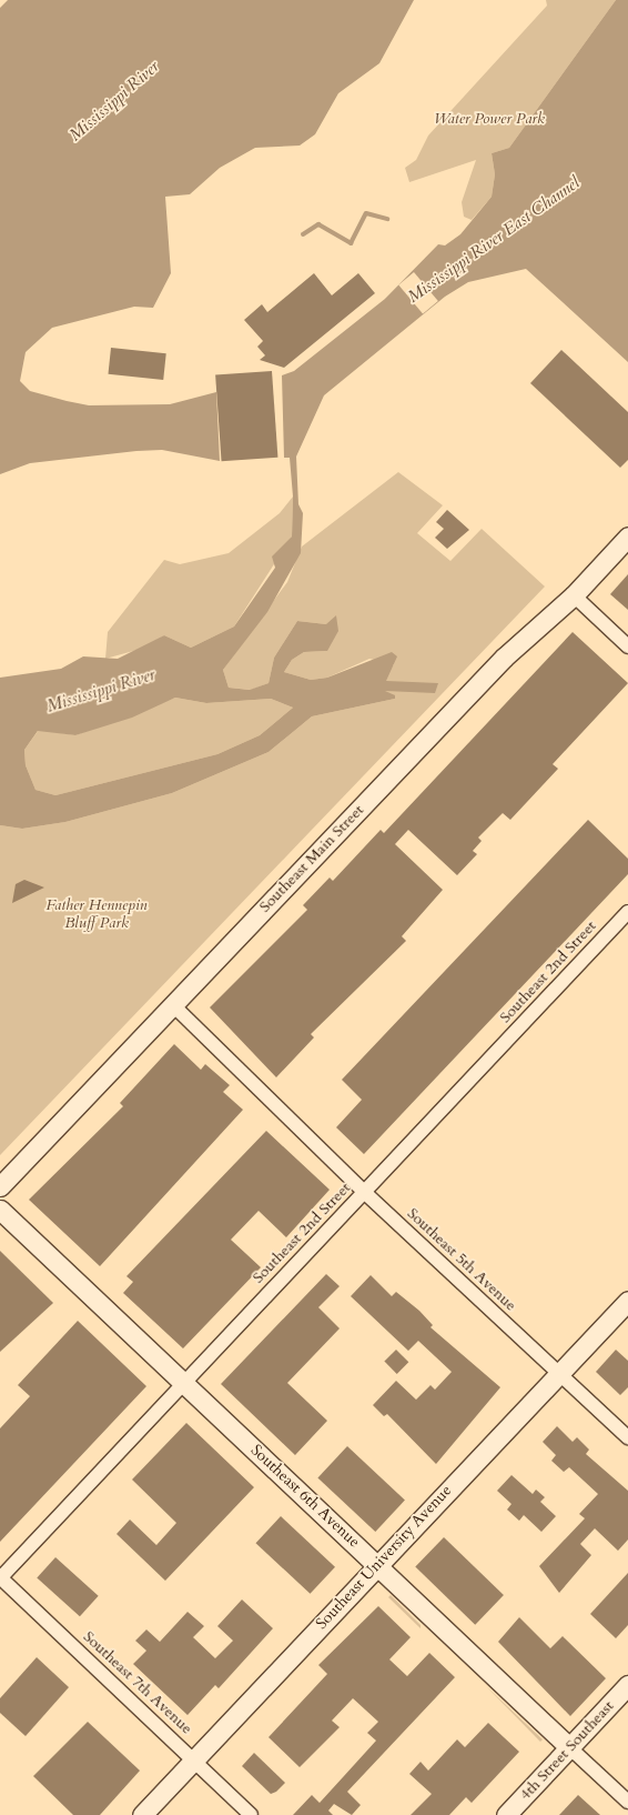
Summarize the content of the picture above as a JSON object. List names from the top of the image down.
{
  "streets": {
    "street": [
      "Southeast Main Street",
      "Southeast 2nd Street",
      "Southeast 5th Avenue",
      "Southeast 6th Avenue",
      "Southeast University Avenue",
      "Southeast 7th Avenue",
      "4th Street Southeast"
    ]
  },
  "crossings": [
    ["Southeast Main Street", "Southeast 5th Avenue"],
    ["Southeast 2nd Street", "Southeast 5th Avenue"],
    ["Southeast 2nd Street", "Southeast 6th Avenue"],
    ["Southeast 2nd Street", "Southeast 7th Avenue"],
    ["Southeast 5th Avenue", "Southeast University Avenue"],
    ["Southeast 6th Avenue", "Southeast University Avenue"],
    ["Southeast 6th Avenue", "4th Street Southeast"],
    ["Southeast University Avenue", "Southeast 7th Avenue"]
  ],
  "water": ["Mississippi River", "Mississippi River East Channel"],
  "parks": ["Water Power Park", "Father Hennepin Bluff Park"]
}
